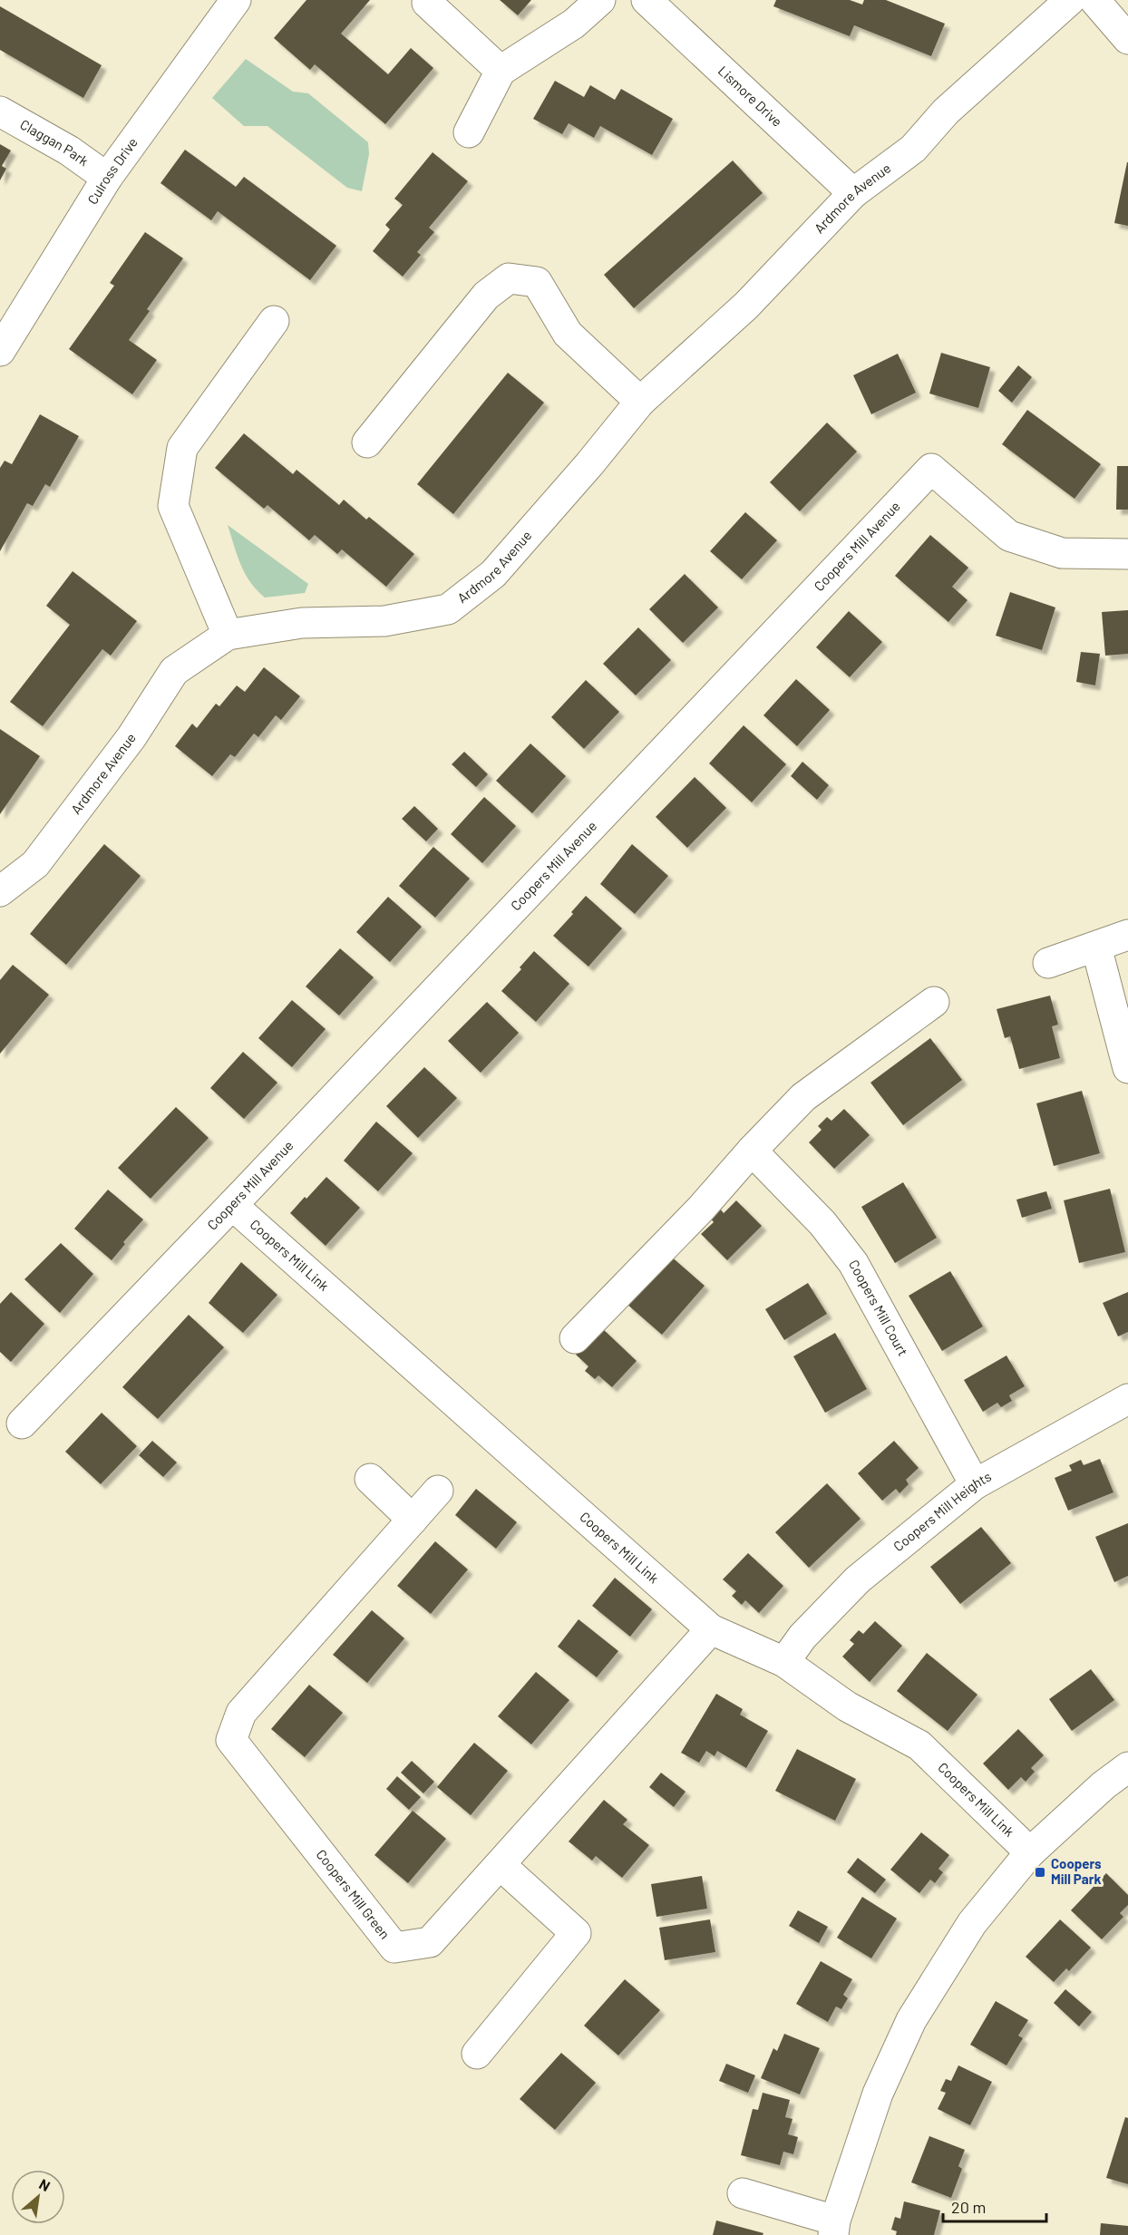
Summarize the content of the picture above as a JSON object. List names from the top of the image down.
{
  "streets": {
    "street": [
      "Lismore Drive",
      "Claggan Park",
      "Culross Drive",
      "Ardmore Avenue",
      "Coopers Mill Avenue",
      "Coopers Mill Link",
      "Coopers Mill Court",
      "Coopers Mill Heights",
      "Coopers Mill Green"
    ]
  },
  "crossings": [
    ["Lismore Drive", "Ardmore Avenue"],
    ["Claggan Park", "Culross Drive"],
    ["Coopers Mill Avenue", "Coopers Mill Link"],
    ["Coopers Mill Link", "Coopers Mill Heights"],
    ["Coopers Mill Link", "Coopers Mill Green"],
    ["Coopers Mill Court", "Coopers Mill Heights"]
  ],
  "places": {
    "transit": ["Coopers Mill Park"]
  },
  "scale_bar": "20 m",
  "north": "top right"
}
